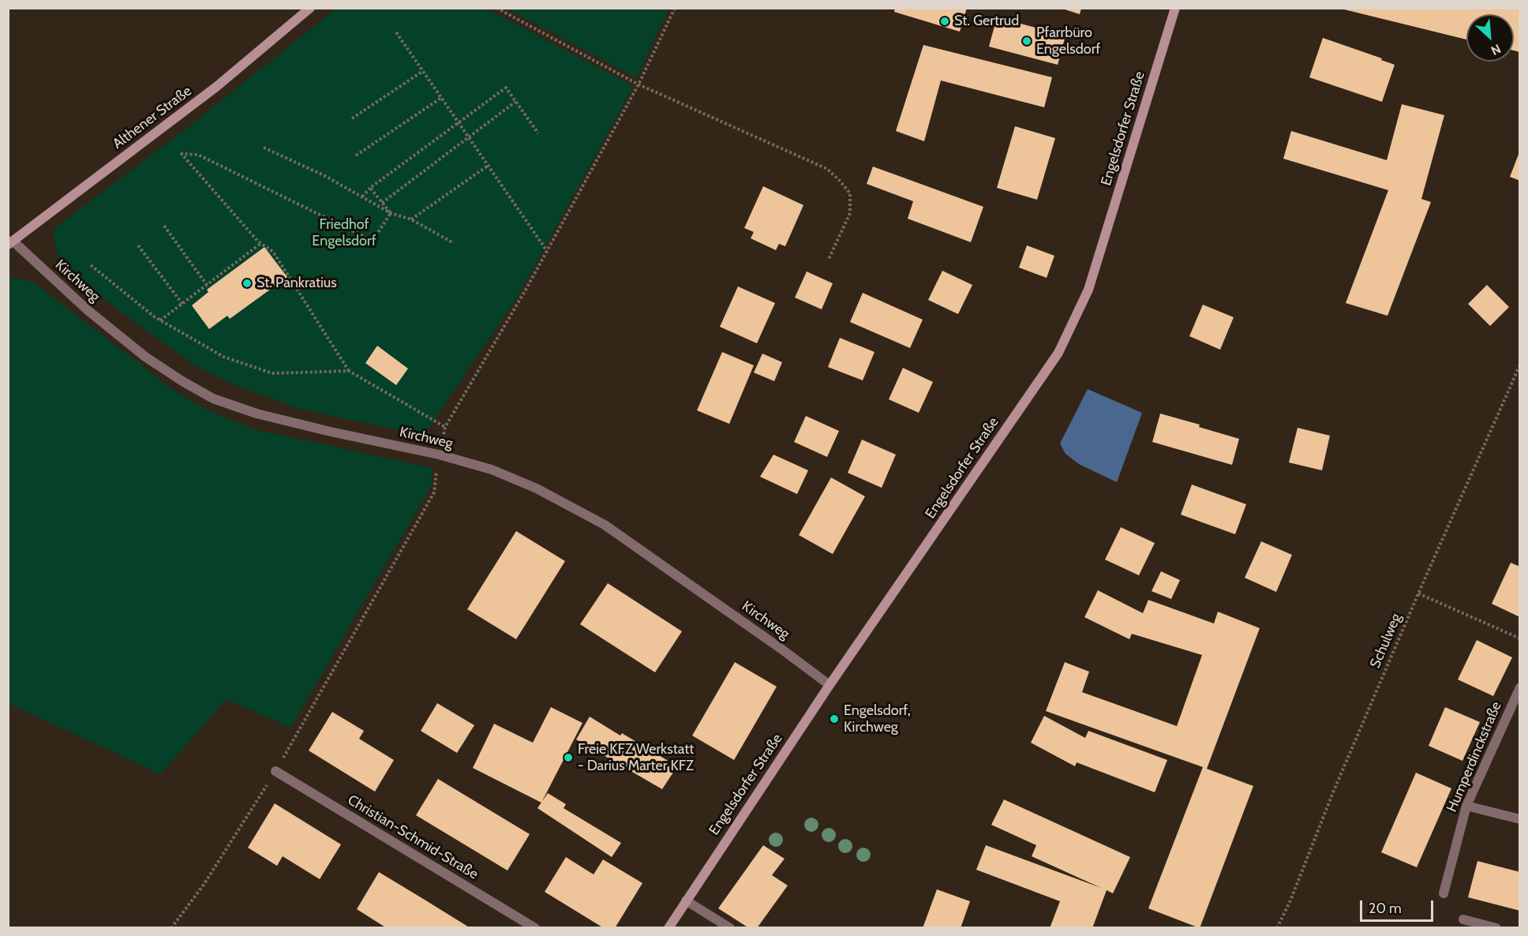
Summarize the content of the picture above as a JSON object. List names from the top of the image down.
{
  "streets": {
    "street": [
      "Althener Straße",
      "Engelsdorfer Straße",
      "Kirchweg",
      "Humperdinckstraße",
      "Christian-Schmid-Straße"
    ],
    "path": ["Schulweg"]
  },
  "crossings": [
    ["Althener Straße", "Kirchweg"],
    ["Engelsdorfer Straße", "Kirchweg"]
  ],
  "parks": ["Friedhof Engelsdorf"],
  "places": [
    "St. Gertrud",
    "Pfarrbüro Engelsdorf",
    "St. Pankratius",
    "Engelsdorf, Kirchweg",
    "Freie KFZ Werkstatt - Darius Marter KFZ"
  ],
  "scale_bar": "20 m",
  "north": "bottom right"
}
